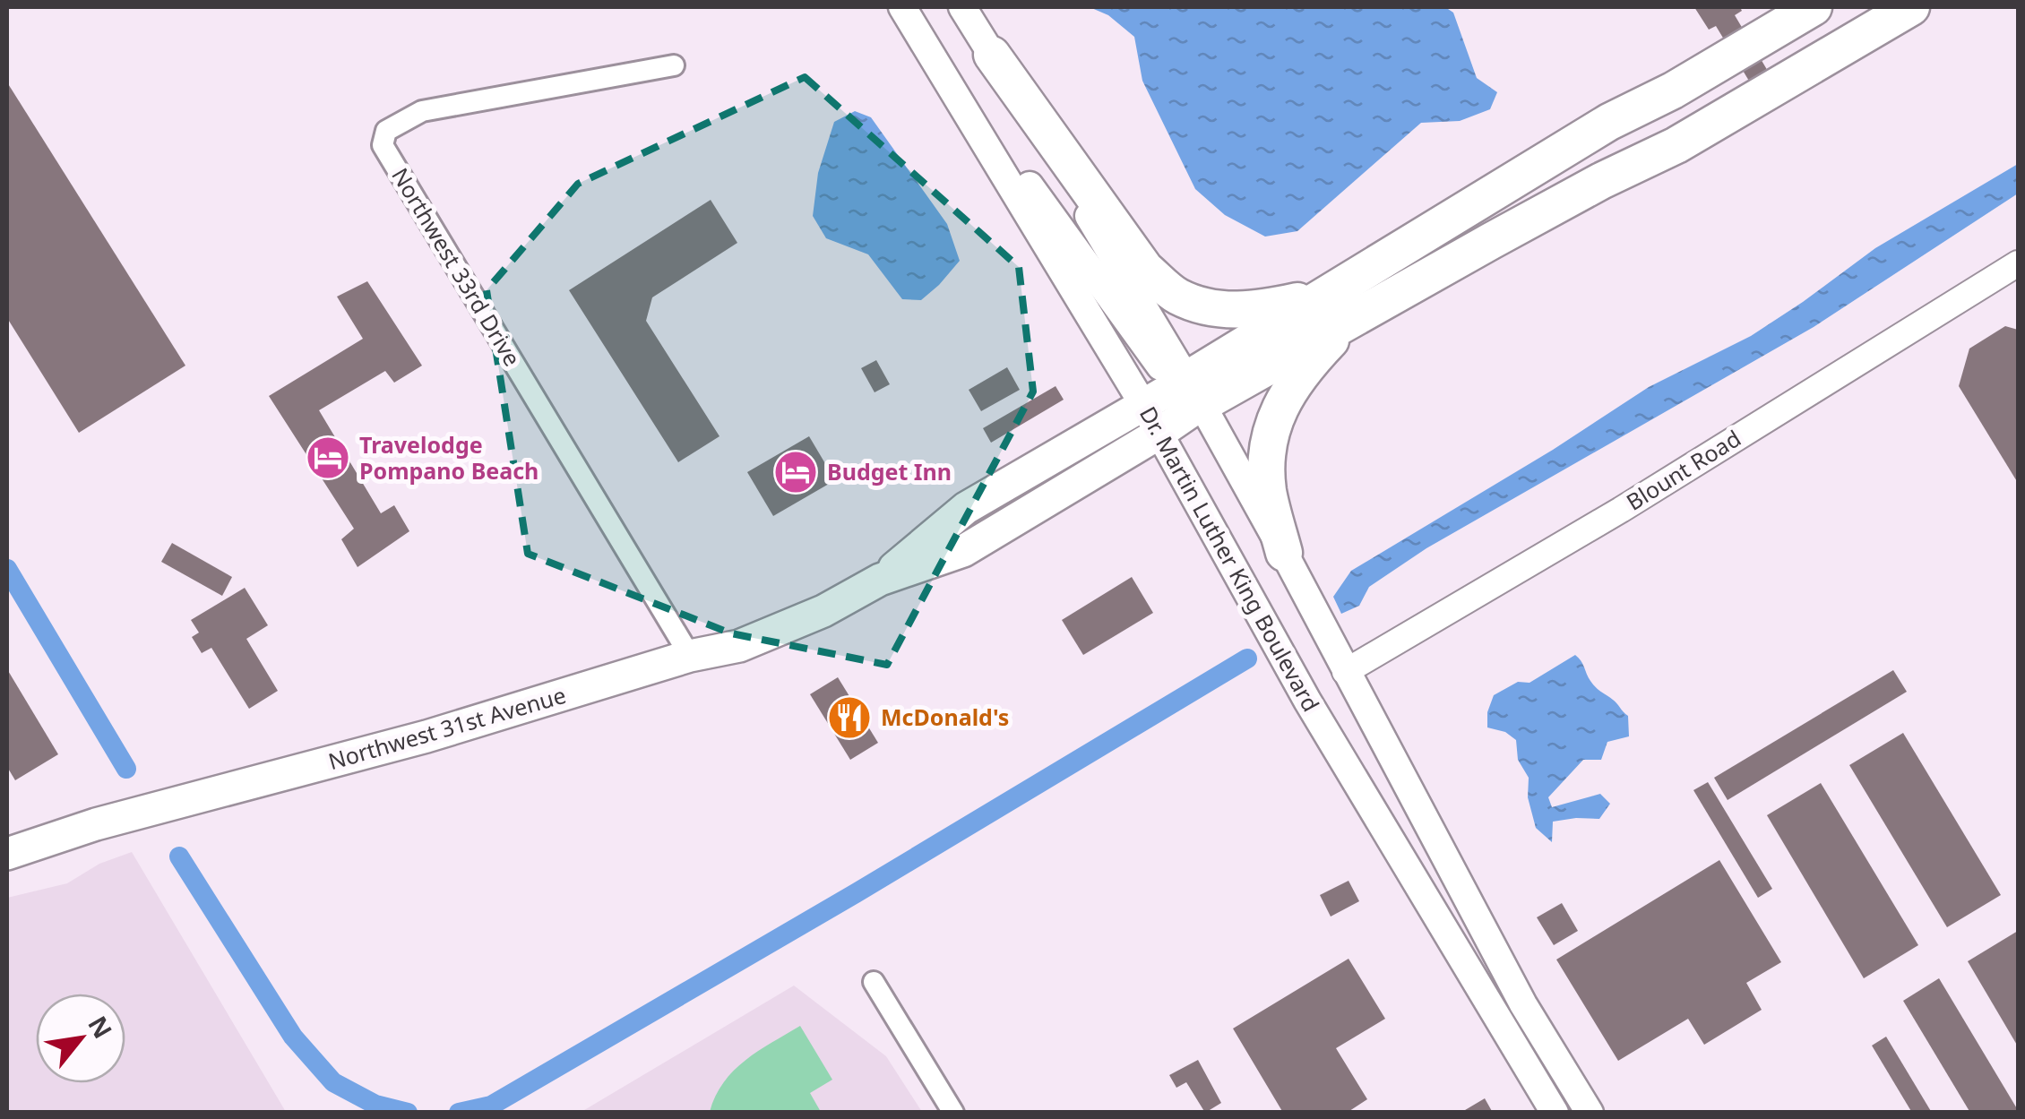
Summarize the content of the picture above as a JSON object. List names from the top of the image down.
{
  "streets": {
    "main road": ["Dr. Martin Luther King Boulevard", "Northwest 31st Avenue"],
    "street": ["Northwest 33rd Drive", "Blount Road"]
  },
  "crossings": [
    ["Northwest 33rd Drive", "Northwest 31st Avenue"],
    ["Blount Road", "Dr. Martin Luther King Boulevard"],
    ["Dr. Martin Luther King Boulevard", "Northwest 31st Avenue"]
  ],
  "places": {
    "hotel": ["Travelodge Pompano Beach", "Budget Inn"],
    "restaurant": ["McDonald's"]
  },
  "north": "top right"
}
